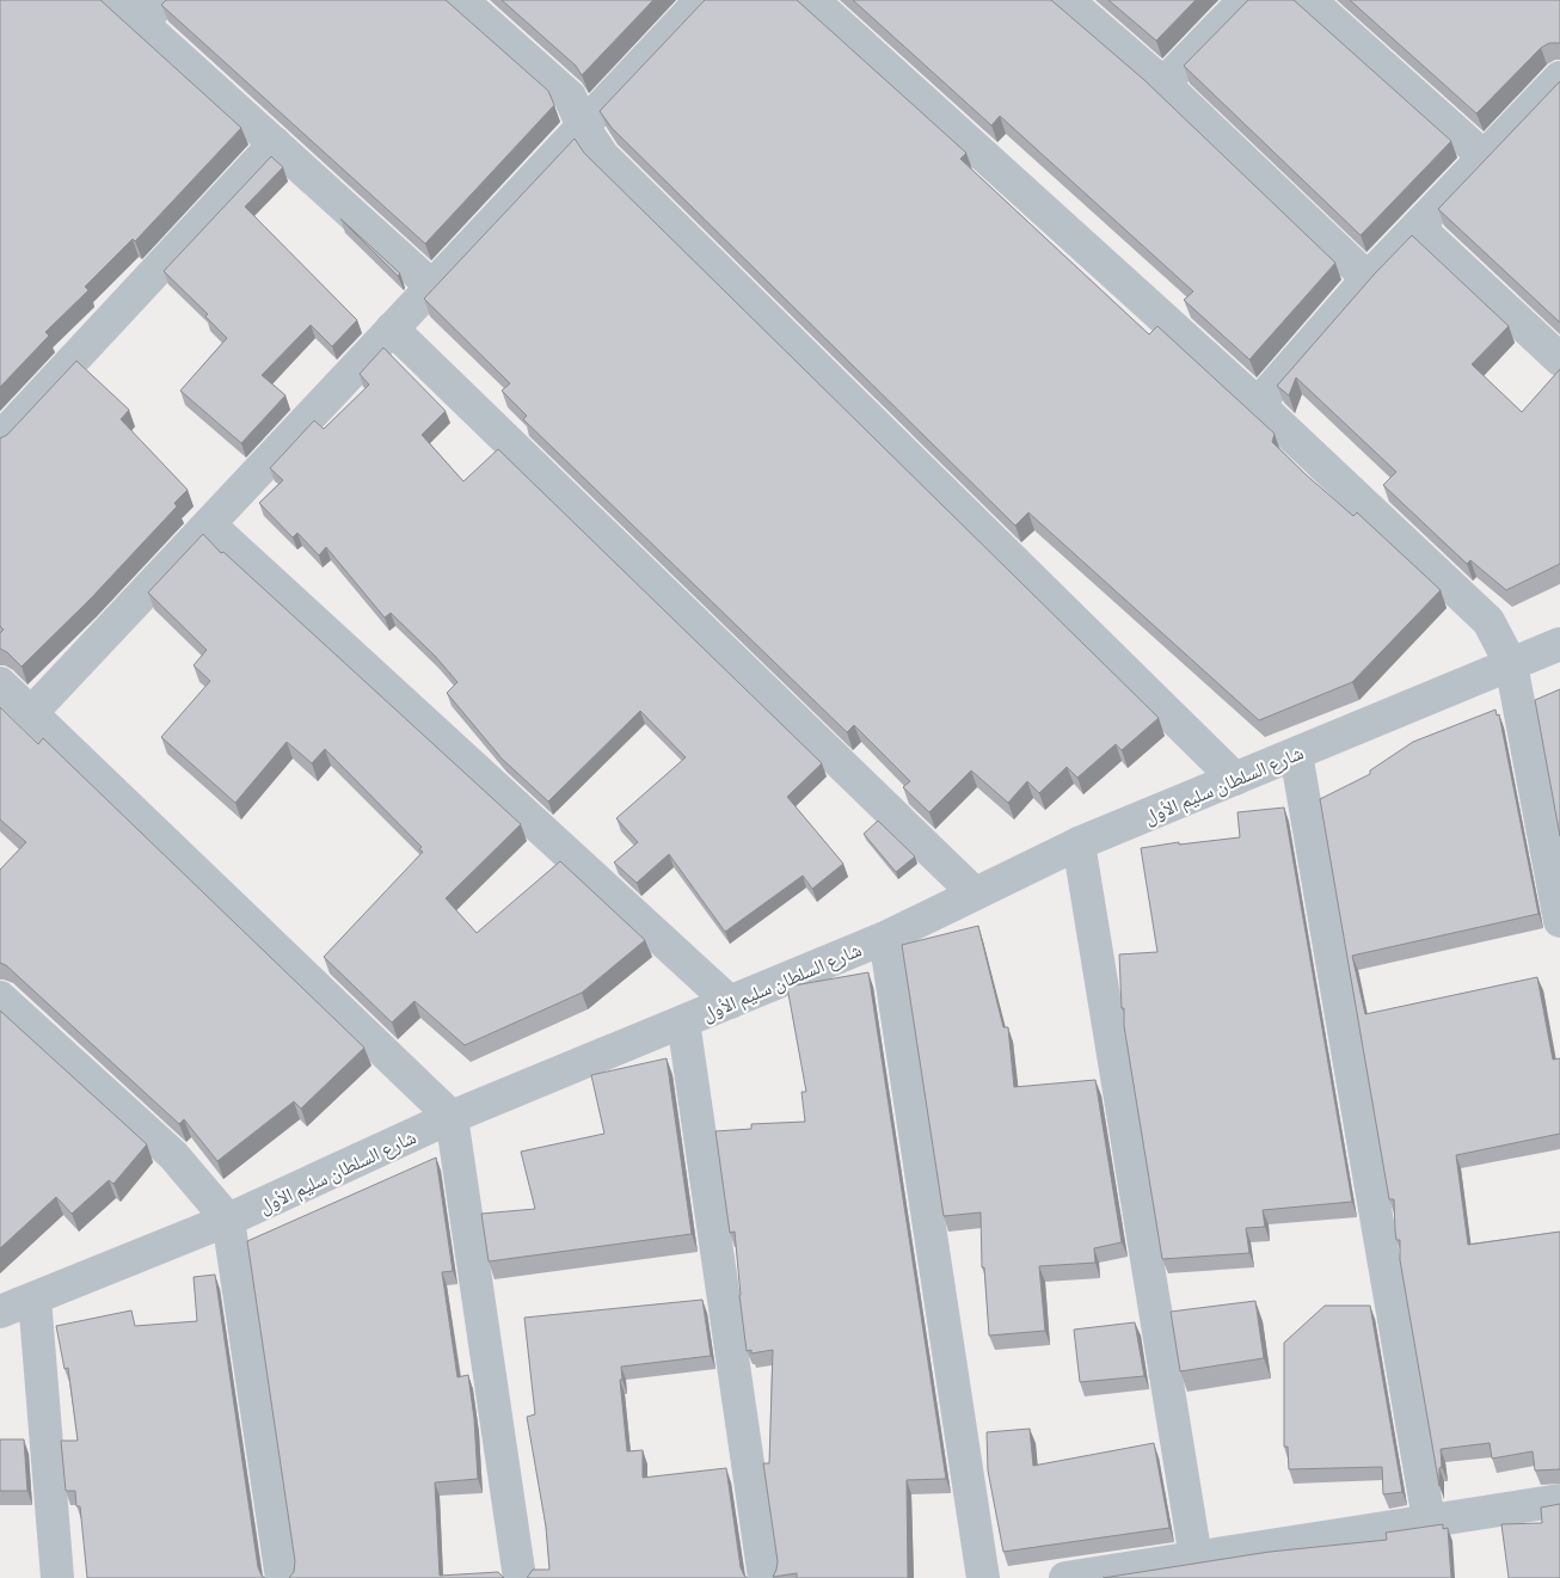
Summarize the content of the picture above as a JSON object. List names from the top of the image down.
{
  "streets": {
    "street": ["شارع السلطان سليم الأول"]
  }
}
